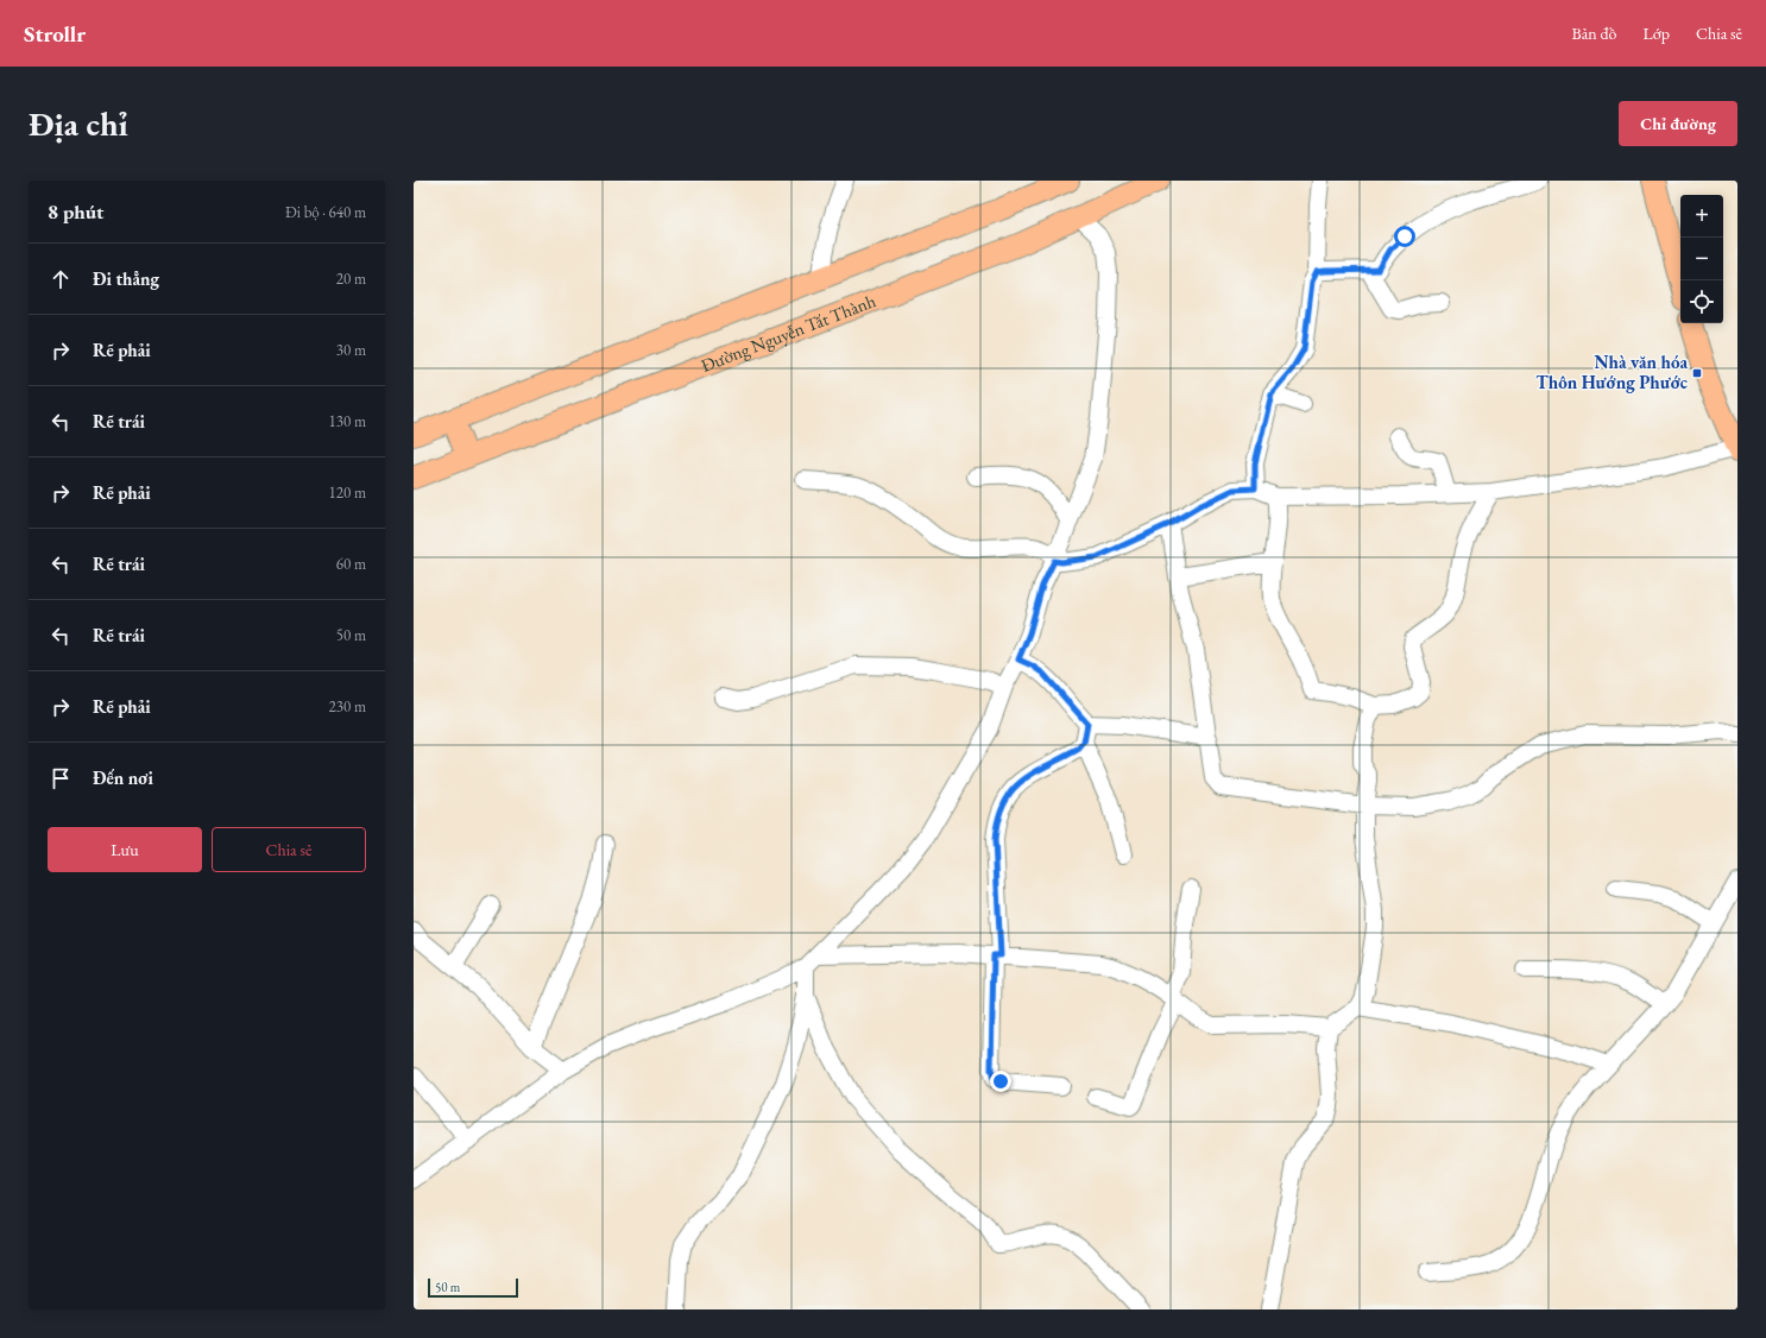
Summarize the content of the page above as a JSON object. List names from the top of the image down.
{
  "streets": {
    "main road": ["Đường Nguyễn Tất Thành"]
  },
  "places": {
    "transit": ["Nhà văn hóa Thôn Hướng Phước"]
  },
  "scale_bar": "50 m",
  "page": {
    "header": "Strollr",
    "nav": ["Bản đồ", "Lớp", "Chia sẻ"],
    "buttons": [
      "Chỉ đường",
      ["Lưu", "Chia sẻ"]
    ],
    "title": "Địa chỉ",
    "heading": ["8 phút", "Đi bộ · 640 m"],
    "map_buttons": ["+", "−"],
    "list": [
      ["Đi thẳng", "20 m"],
      ["Rẽ phải", "30 m"],
      ["Rẽ trái", "130 m"],
      ["Rẽ phải", "120 m"],
      ["Rẽ trái", "60 m"],
      ["Rẽ trái", "50 m"],
      ["Rẽ phải", "230 m"],
      "Đến nơi"
    ],
    "scale": "50 m"
  }
}
